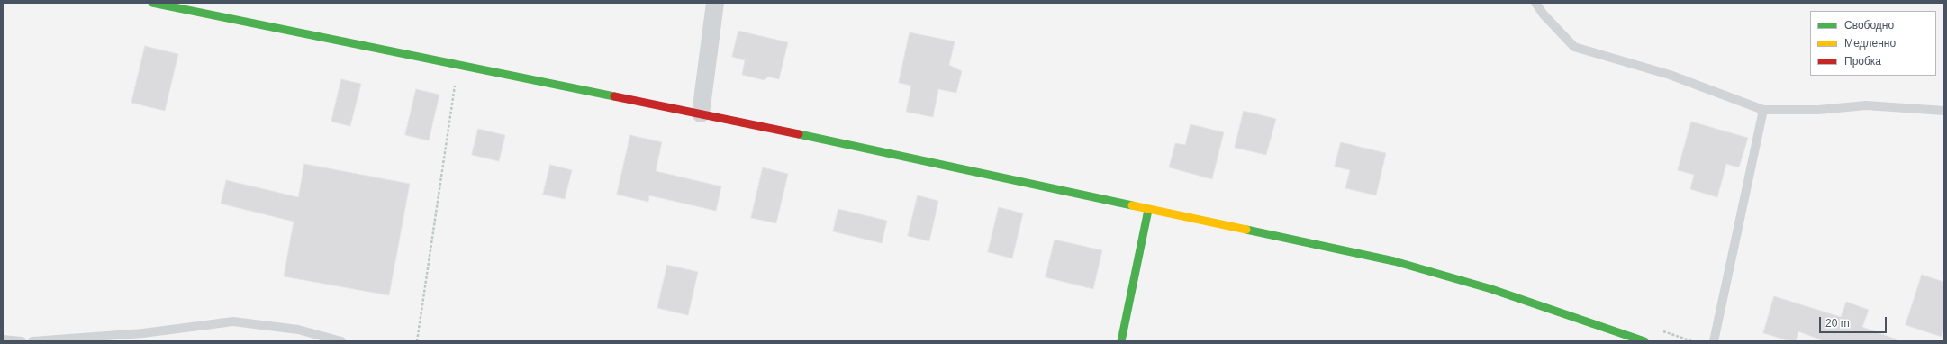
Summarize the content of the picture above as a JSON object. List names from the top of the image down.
{
  "legend": ["Свободно", "Медленно", "Пробка"],
  "scale_bar": "20 m"
}
